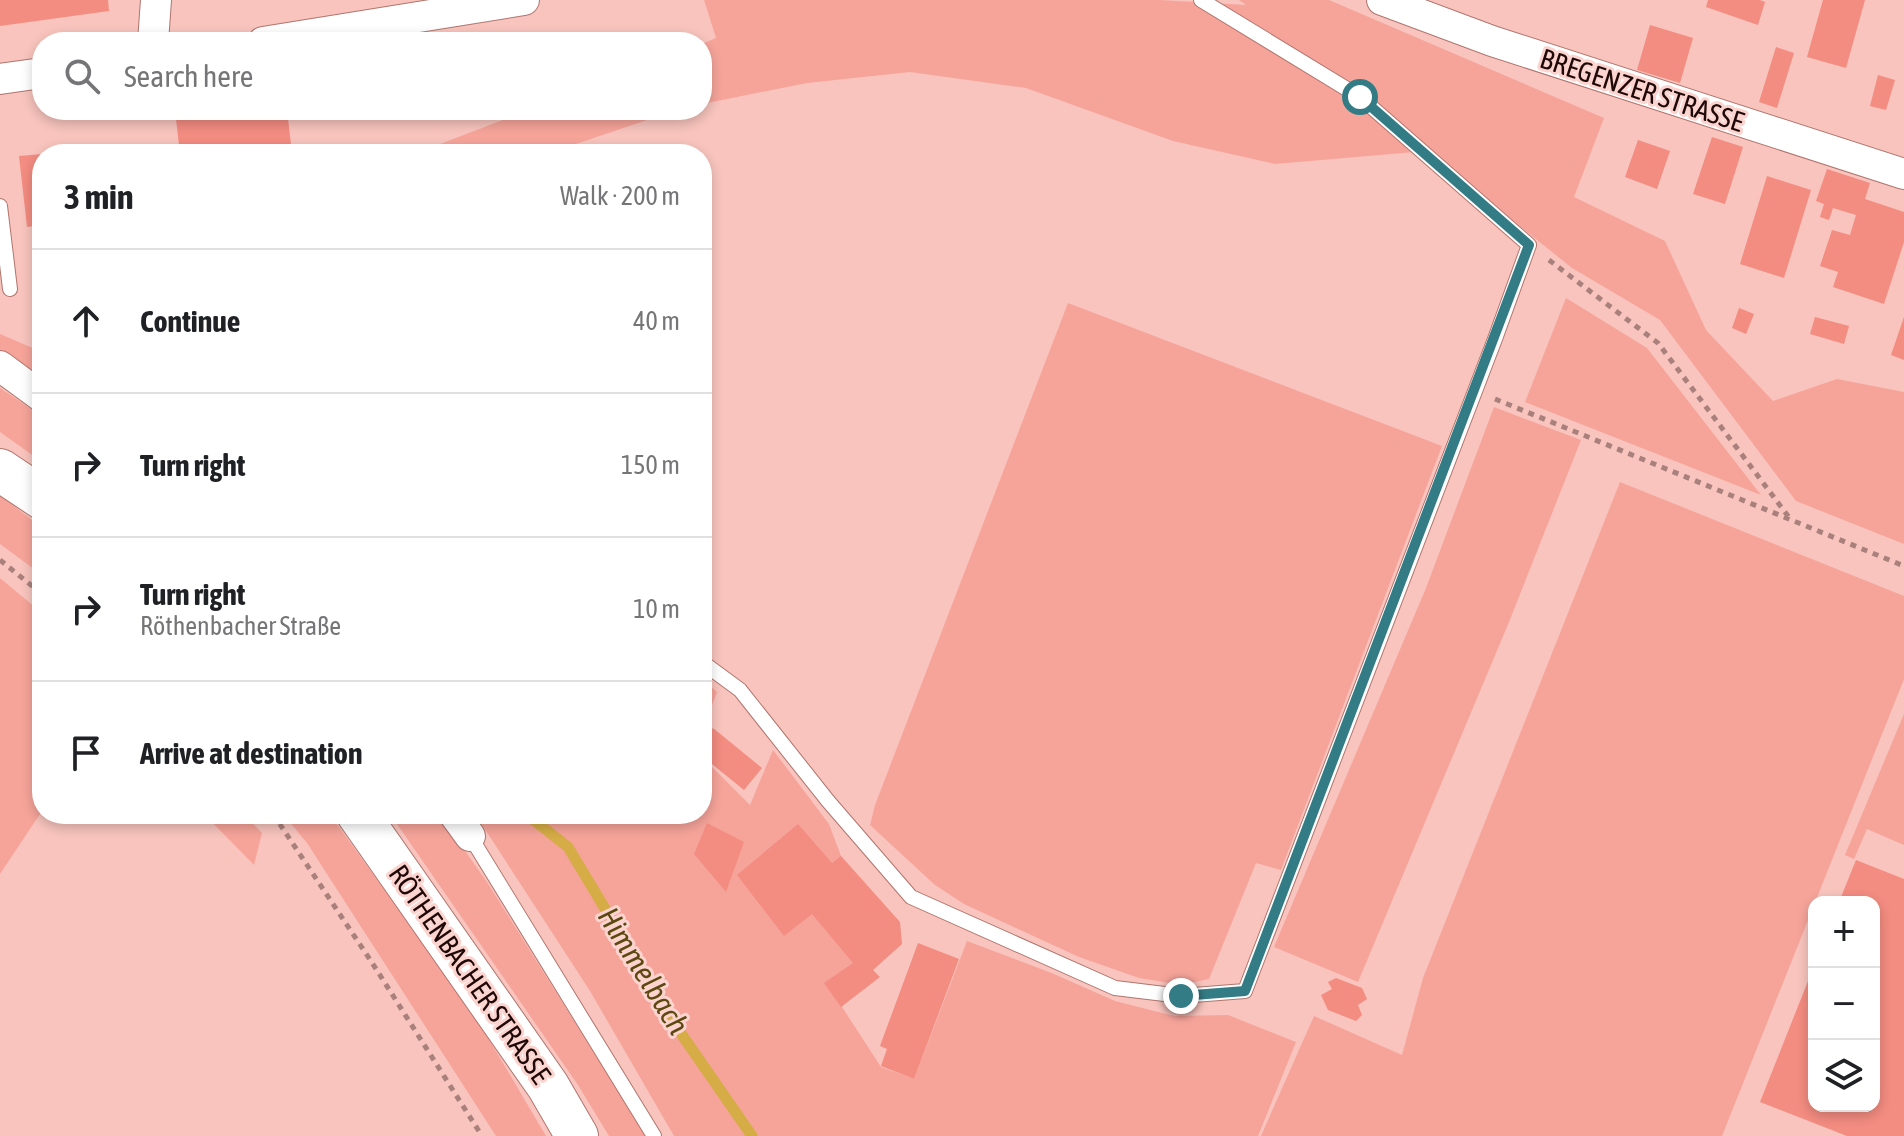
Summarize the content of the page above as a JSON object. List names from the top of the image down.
{
  "streets": {
    "main road": ["RÖTHENBACHER STRASSE"],
    "street": ["BREGENZER STRASSE"]
  },
  "water": ["Himmelbach"],
  "page": {
    "search": "Search here",
    "heading": ["3 min", "Walk · 200 m"],
    "list": [
      ["Continue", "40 m"],
      ["Turn right", "150 m"],
      ["Turn right", "Röthenbacher Straße", "10 m"],
      "Arrive at destination"
    ],
    "map_buttons": ["+", "−"]
  }
}
